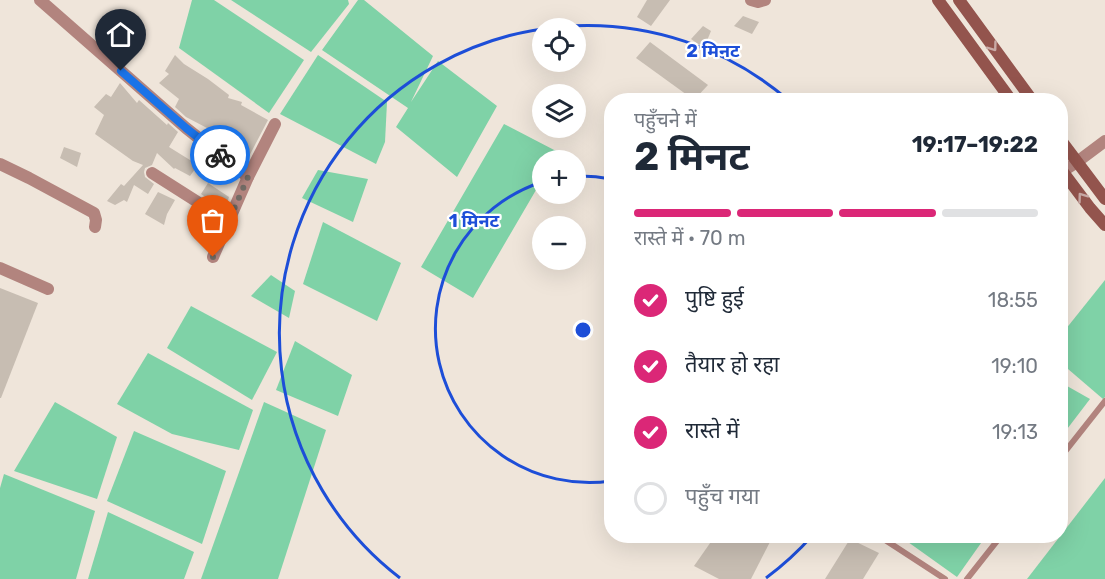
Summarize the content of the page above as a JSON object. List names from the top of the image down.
{
  "page": {
    "map_buttons": ["+", "−"],
    "heading": ["2 मिनट", "पहुँचने में", "19:17–19:22"],
    "bar": "रास्ते में · 70 m",
    "list": [
      ["पुष्टि हुई", "18:55"],
      ["तैयार हो रहा", "19:10"],
      ["रास्ते में", "19:13"],
      "पहुँच गया"
    ]
  },
  "rings": ["2 मिनट", "1 मिनट"]
}
